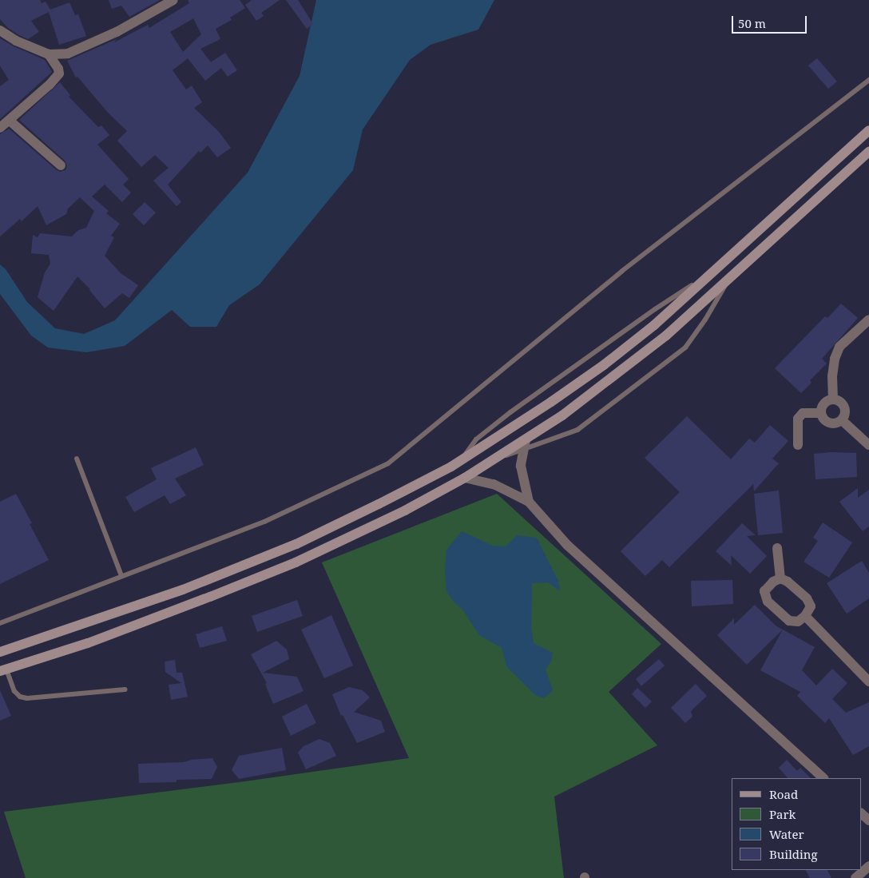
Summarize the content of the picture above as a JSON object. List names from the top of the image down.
{
  "legend": [
    "Road",
    "Park",
    "Water",
    "Building"
  ],
  "scale_bar": "50 m"
}
